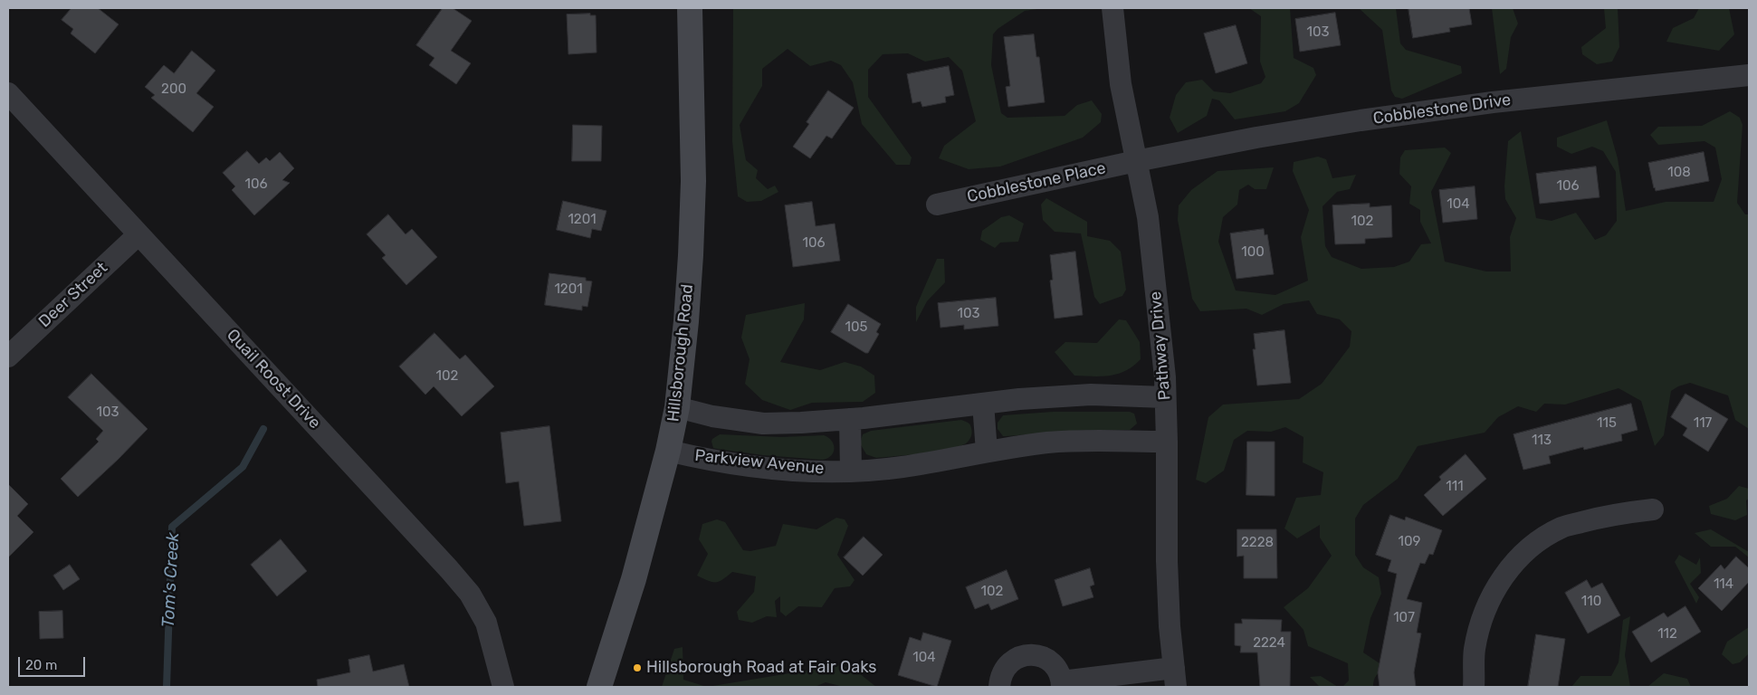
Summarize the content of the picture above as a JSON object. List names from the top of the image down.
{
  "streets": {
    "main road": ["Hillsborough Road"],
    "street": [
      "Cobblestone Drive",
      "Cobblestone Place",
      "Deer Street",
      "Pathway Drive",
      "Quail Roost Drive",
      "Parkview Avenue"
    ]
  },
  "crossings": [
    ["Cobblestone Drive", "Cobblestone Place"],
    ["Cobblestone Drive", "Pathway Drive"],
    ["Cobblestone Place", "Pathway Drive"],
    ["Deer Street", "Quail Roost Drive"],
    ["Pathway Drive", "Parkview Avenue"],
    ["Hillsborough Road", "Parkview Avenue"]
  ],
  "water": ["Tom's Creek"],
  "places": ["Hillsborough Road at Fair Oaks"],
  "house_numbers": [
    "103",
    "200",
    "108",
    "106",
    "106",
    "104",
    "1201",
    "102",
    "106",
    "100",
    "1201",
    "103",
    "105",
    "102",
    "103",
    "115",
    "117",
    "113",
    "111",
    "109",
    "2228",
    "114",
    "102",
    "110",
    "107",
    "112",
    "2224",
    "104"
  ],
  "scale_bar": "20 m"
}
